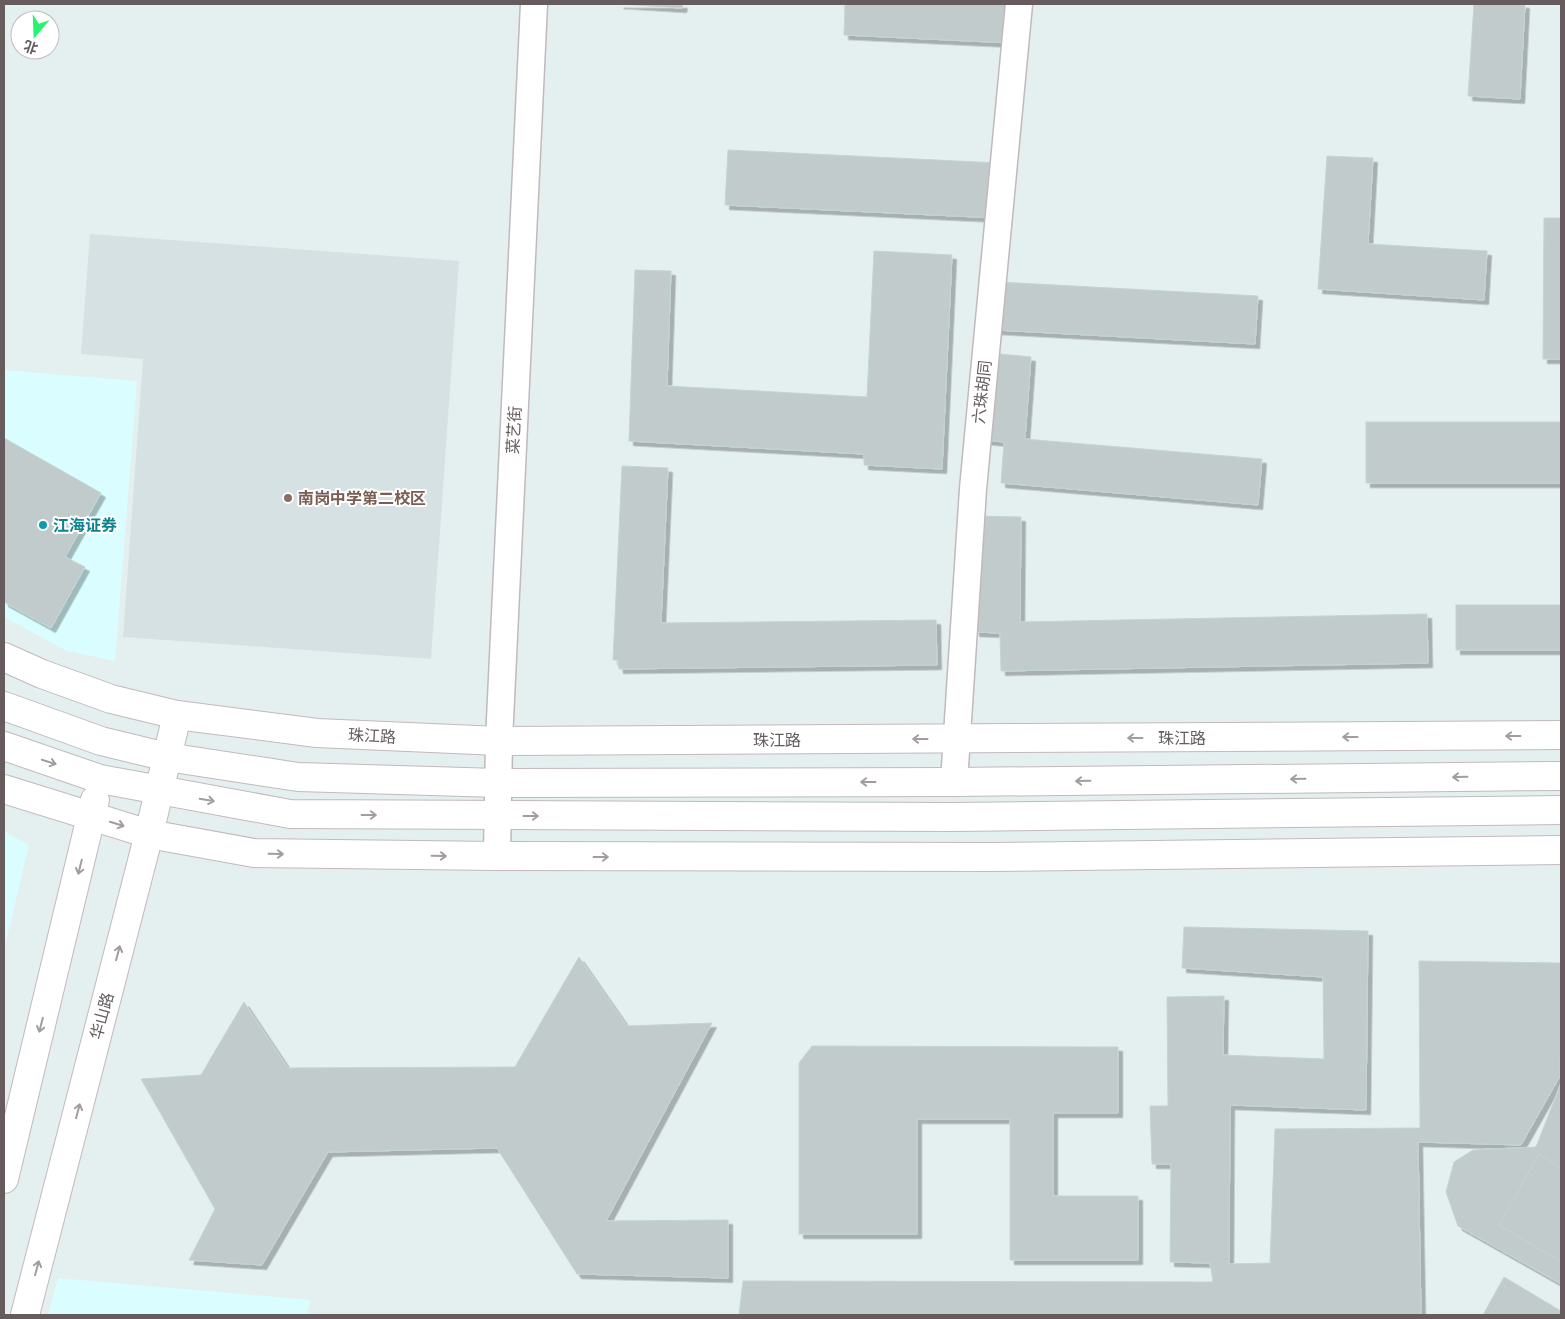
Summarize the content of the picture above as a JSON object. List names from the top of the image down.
{
  "streets": {
    "main road": ["珠江路", "华山路"],
    "street": ["六珠胡同", "菜艺街"]
  },
  "crossings": [
    ["六珠胡同", "珠江路"],
    ["菜艺街", "珠江路"],
    ["珠江路", "华山路"]
  ],
  "places": ["南岗中学第二校区", "江海证券"],
  "north": "bottom"
}
